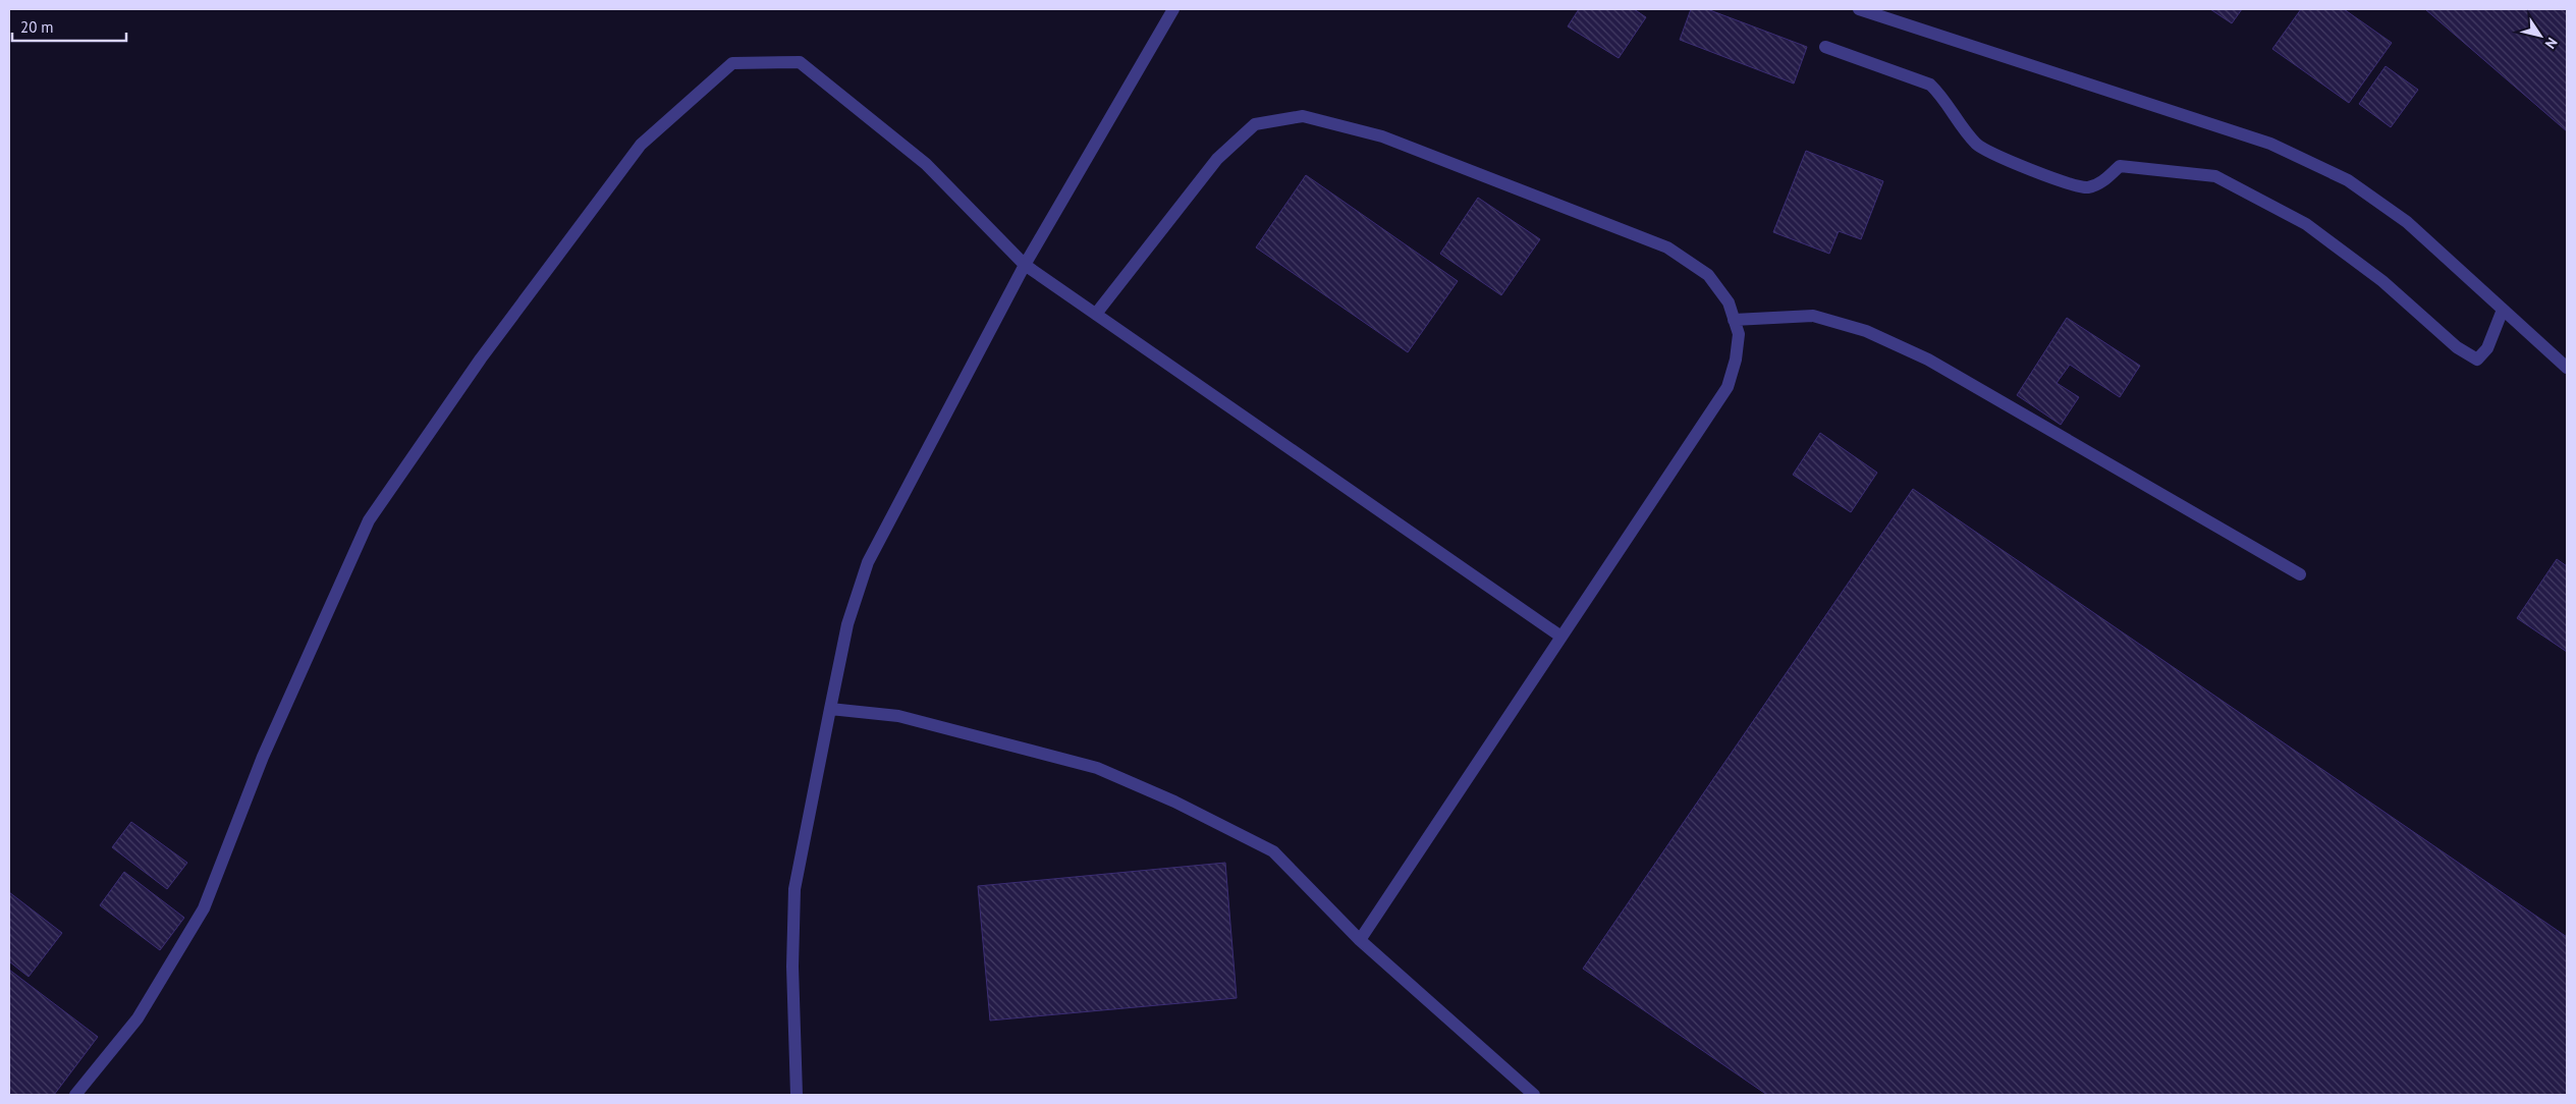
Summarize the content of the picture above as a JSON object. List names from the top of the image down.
{
  "scale_bar": "20 m",
  "north": "bottom right"
}
